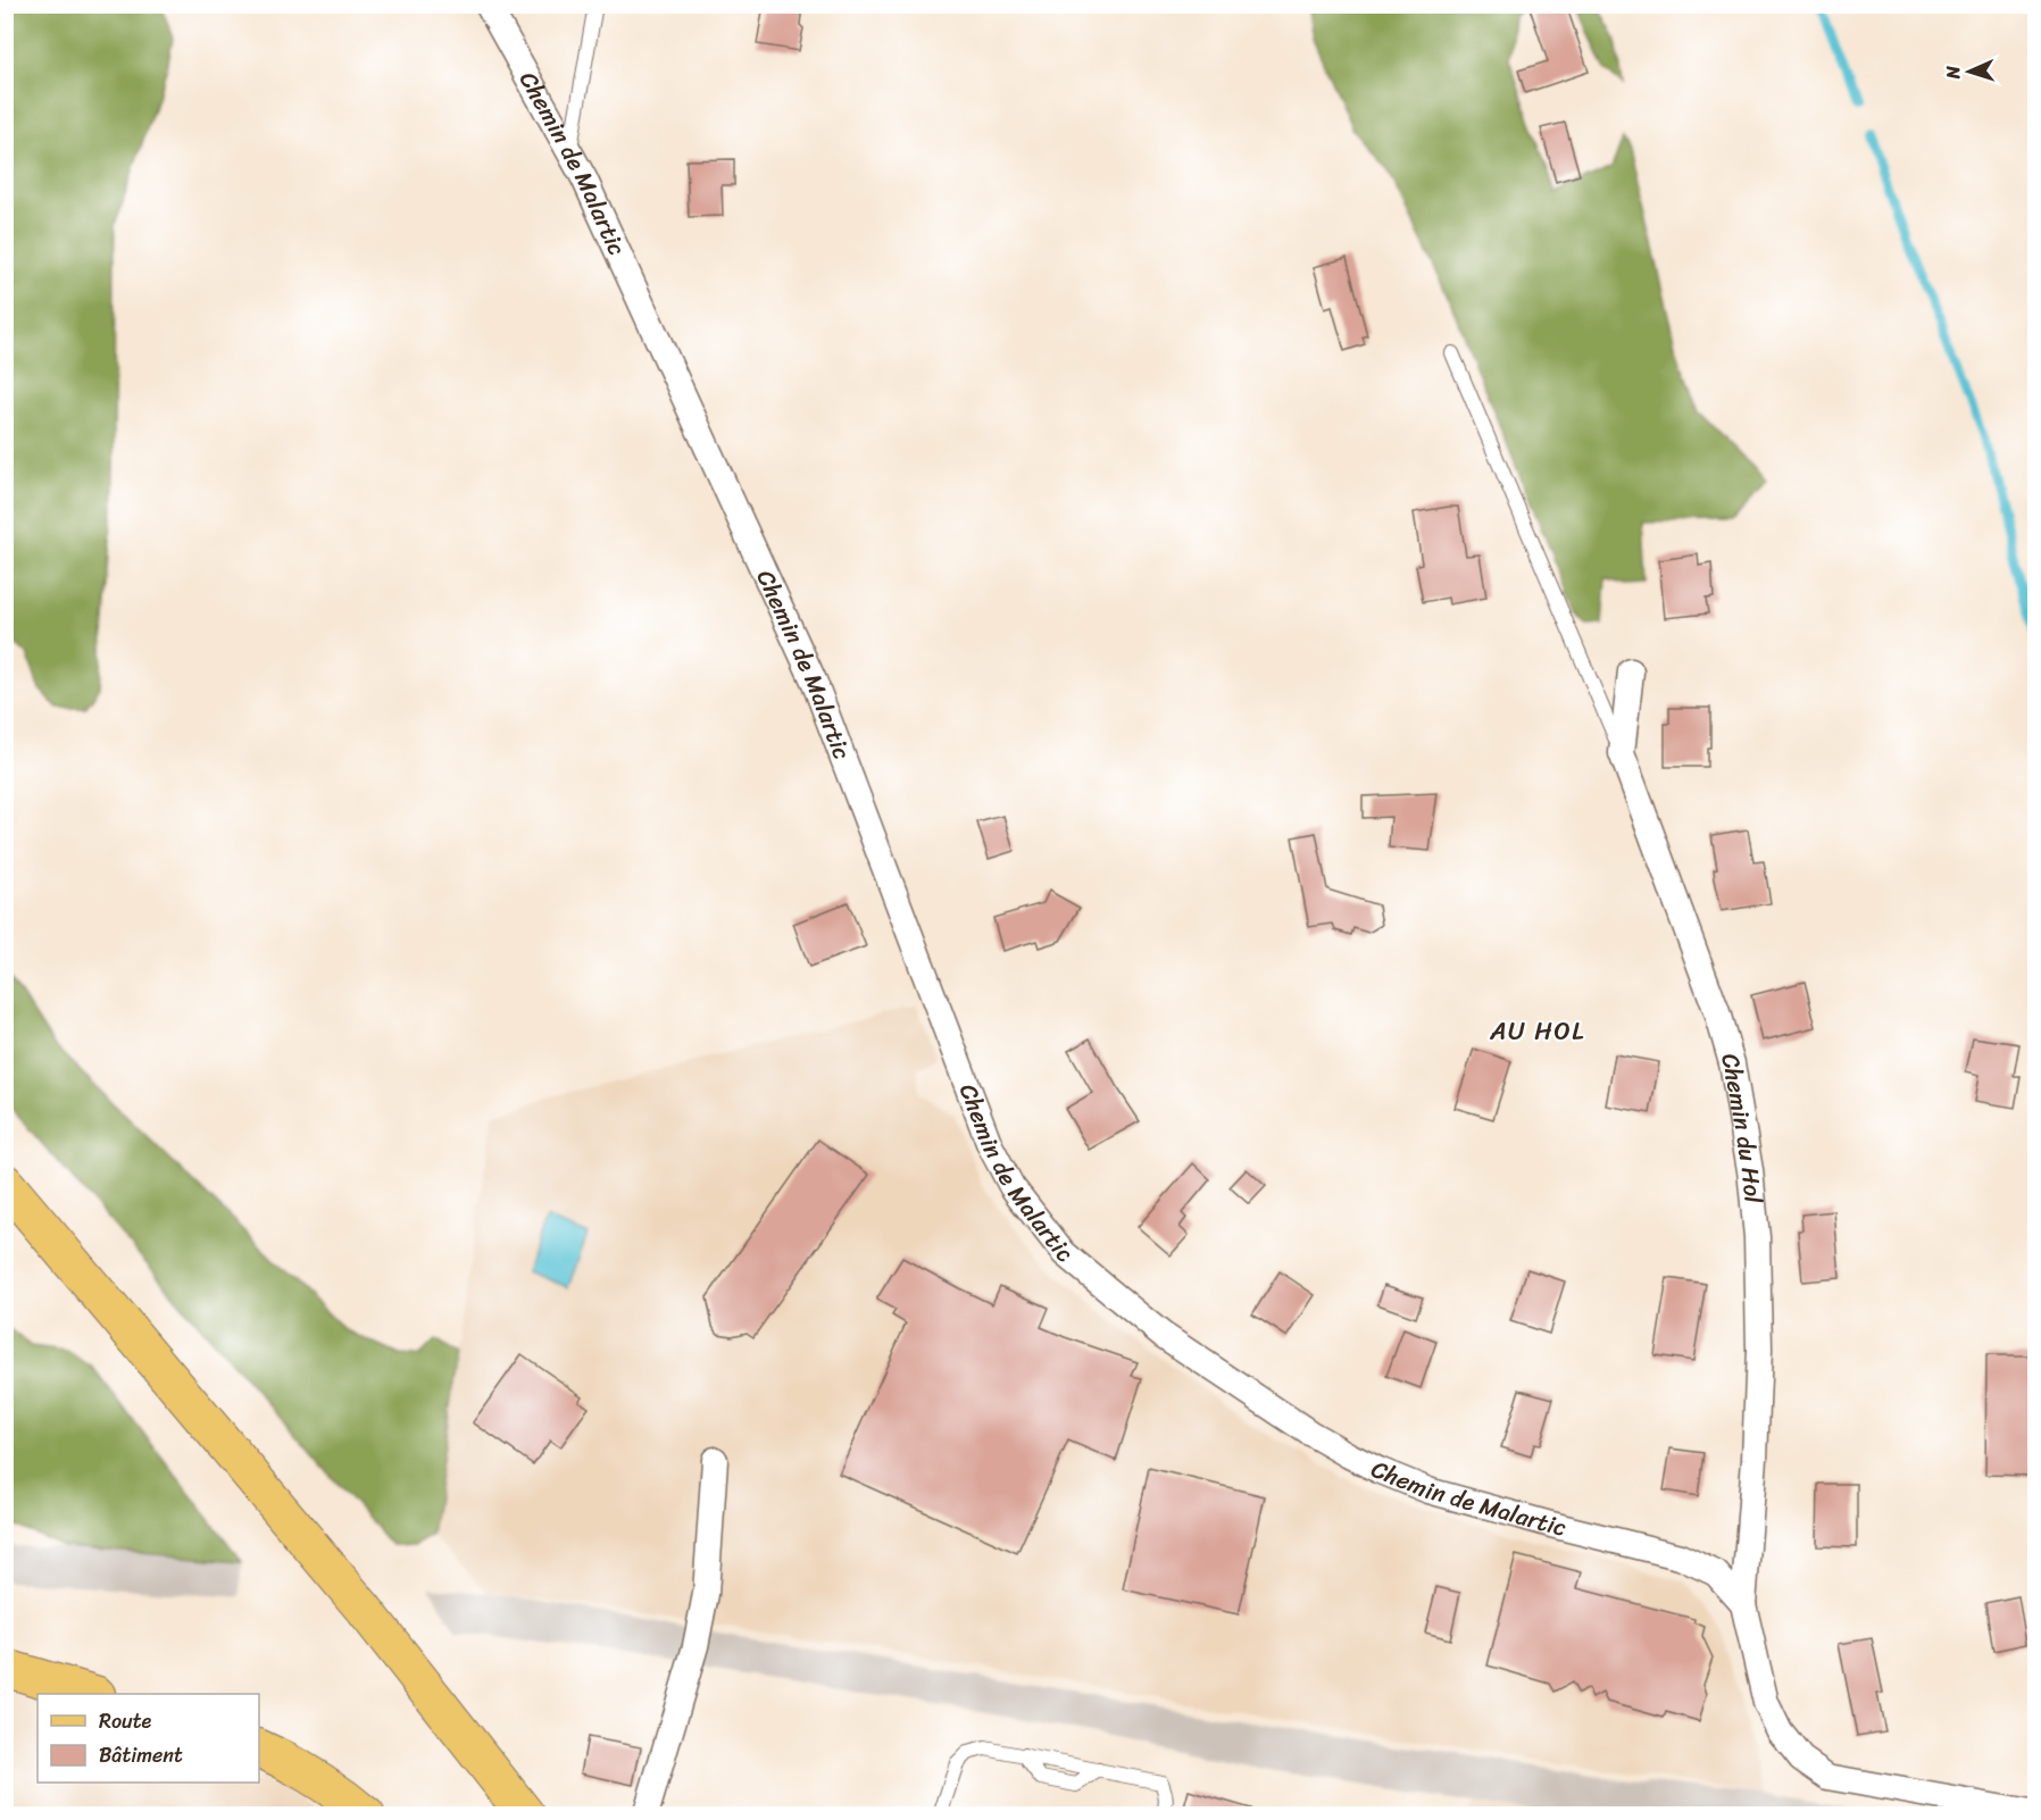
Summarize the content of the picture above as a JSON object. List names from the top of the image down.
{
  "streets": {
    "street": ["Chemin de Malartic", "Chemin du Hol"]
  },
  "crossings": [
    ["Chemin de Malartic", "Chemin du Hol"]
  ],
  "districts": ["AU HOL"],
  "legend": ["Route", "Bâtiment"],
  "north": "left"
}
